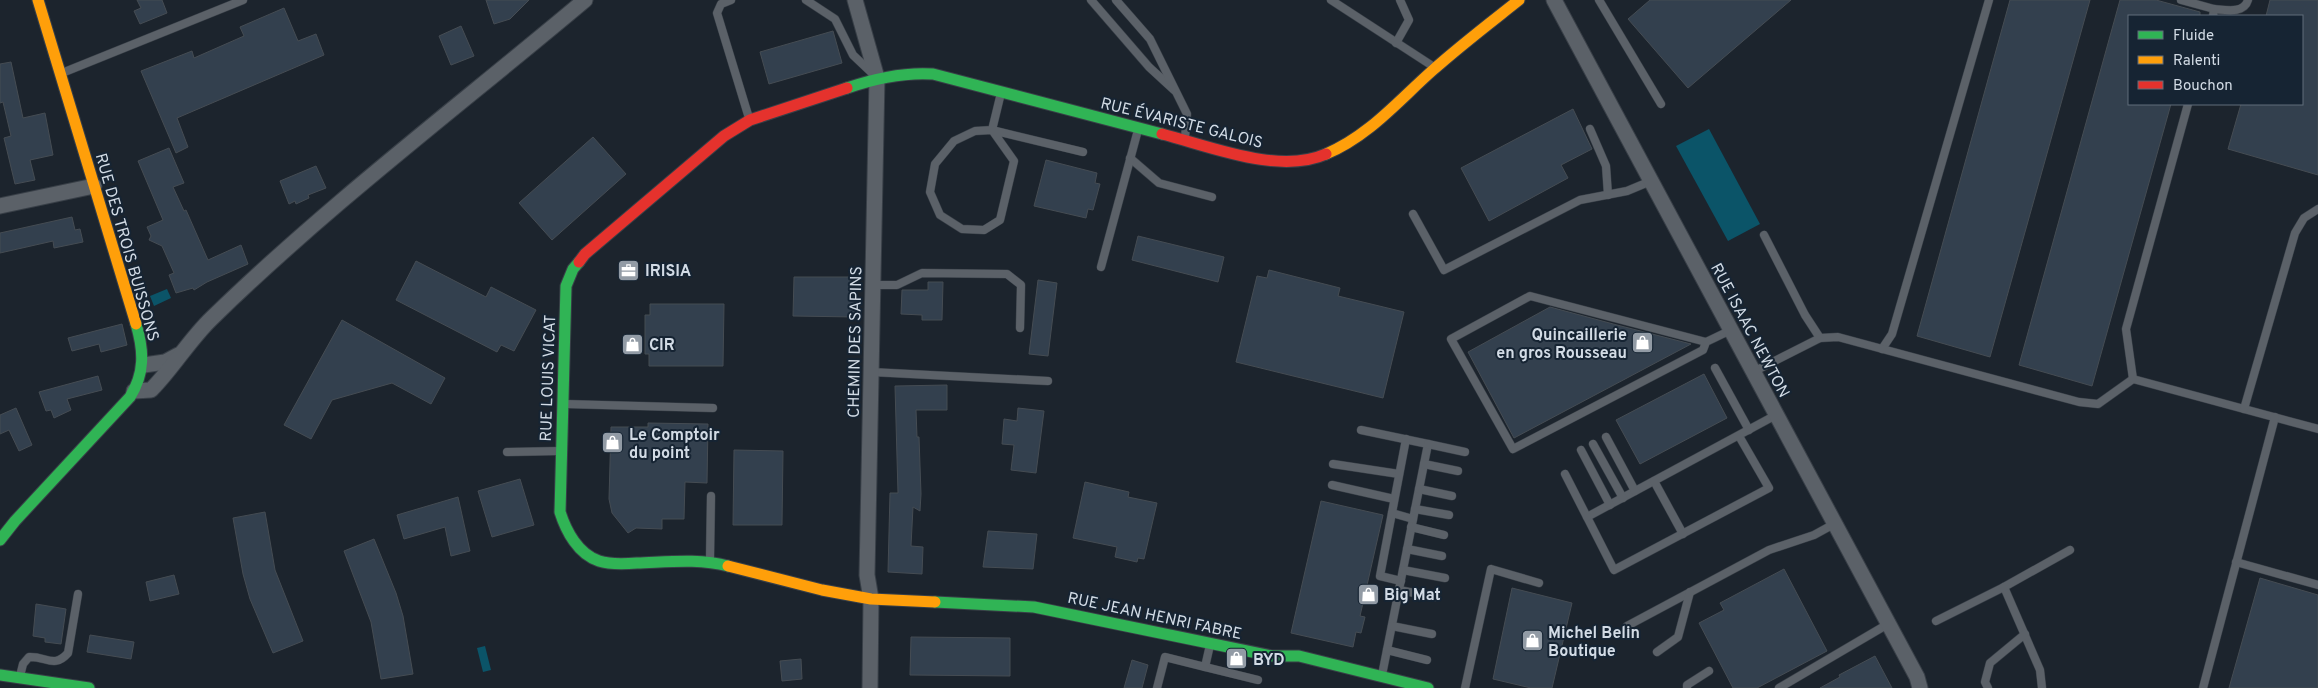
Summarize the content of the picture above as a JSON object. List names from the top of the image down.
{
  "streets": {
    "street": [
      "RUE ÉVARISTE GALOIS",
      "RUE DES TROIS BUISSONS",
      "RUE ISAAC NEWTON",
      "CHEMIN DES SAPINS",
      "RUE LOUIS VICAT",
      "RUE JEAN HENRI FABRE"
    ]
  },
  "crossings": [
    ["RUE ÉVARISTE GALOIS", "CHEMIN DES SAPINS"],
    ["RUE ÉVARISTE GALOIS", "RUE LOUIS VICAT"],
    ["CHEMIN DES SAPINS", "RUE LOUIS VICAT"],
    ["CHEMIN DES SAPINS", "RUE JEAN HENRI FABRE"],
    ["RUE LOUIS VICAT", "RUE JEAN HENRI FABRE"]
  ],
  "places": {
    "office": ["IRISIA"],
    "shop": [
      "Quincaillerie en gros Rousseau",
      "CIR",
      "Le Comptoir du point",
      "Big Mat",
      "Michel Belin Boutique",
      "BYD"
    ]
  },
  "legend": ["Fluide", "Ralenti", "Bouchon"]
}
